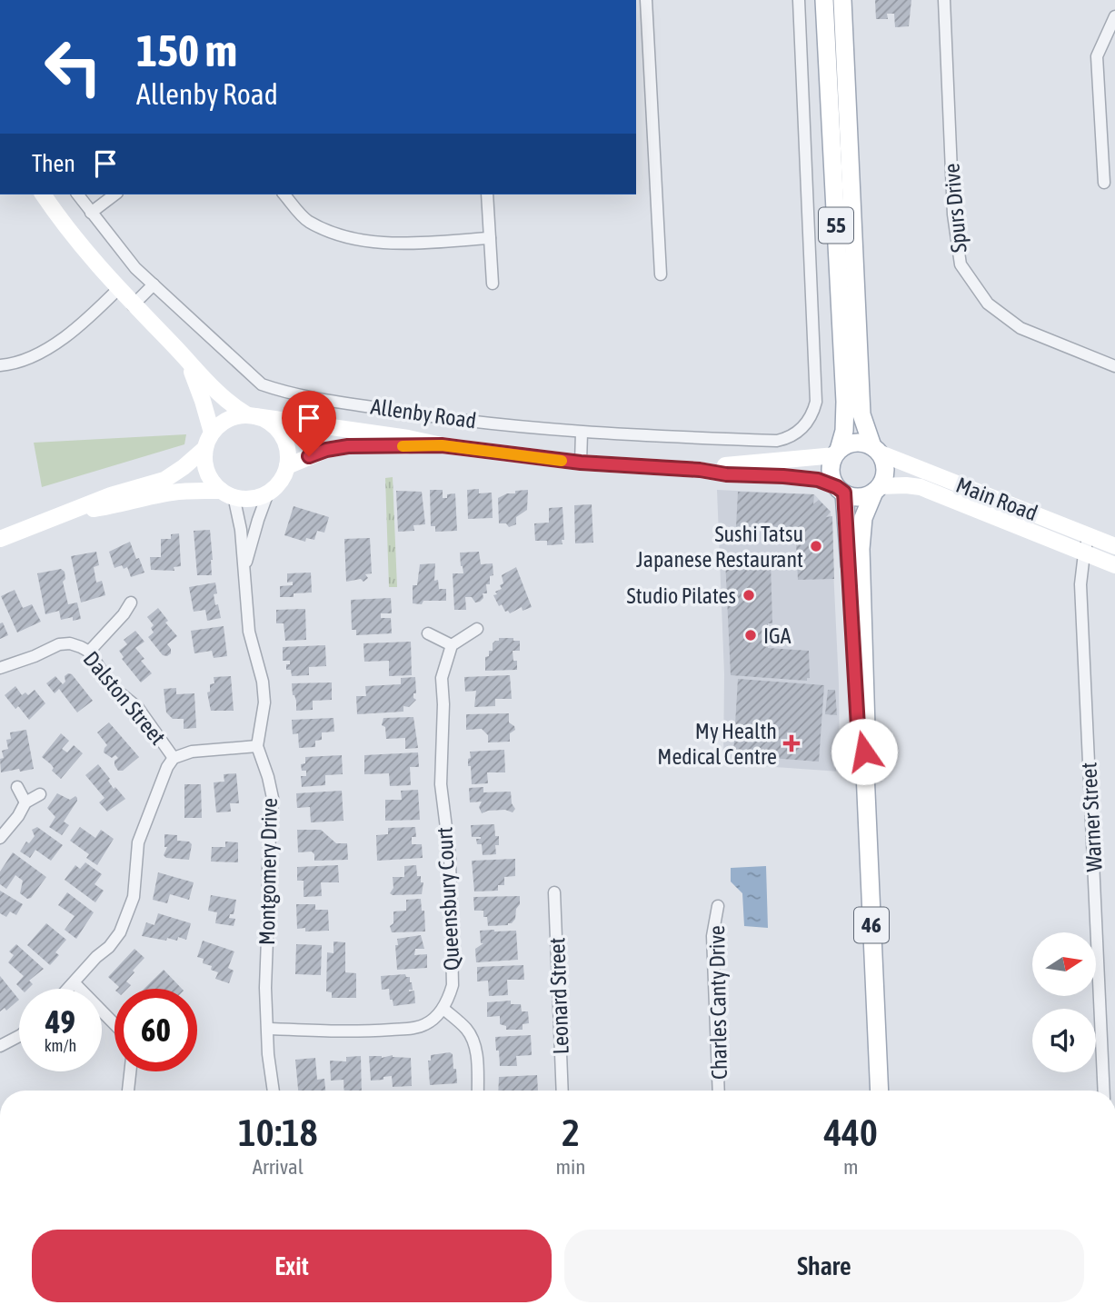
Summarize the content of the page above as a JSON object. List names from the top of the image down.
{
  "streets": {
    "main road": [
      "55",
      "Allenby Road",
      "Main Road",
      "46"
    ],
    "street": [
      "Spurs Drive",
      "Dalston Street",
      "Warner Street",
      "Montgomery Drive",
      "Queensbury Court",
      "Leonard Street",
      "Charles Canty Drive"
    ]
  },
  "crossings": [
    ["55", "Allenby Road"],
    ["55", "Main Road"],
    ["55", "46"],
    ["Allenby Road", "Main Road"],
    ["Allenby Road", "Montgomery Drive"],
    ["Allenby Road", "46"],
    ["Main Road", "Warner Street"],
    ["Main Road", "46"]
  ],
  "places": {
    "other": ["Sushi Tatsu Japanese Restaurant", "Studio Pilates", "IGA"],
    "health": ["My Health Medical Centre"]
  },
  "north": "right",
  "page": {
    "turn": ["150 m", "Allenby Road"],
    "then": "Then",
    "speed": "49 km/h",
    "limit": "60",
    "eta": [
      "10:18",
      "Arrival",
      "2",
      "min",
      "440",
      "m"
    ],
    "buttons": ["Exit", "Share"]
  }
}
